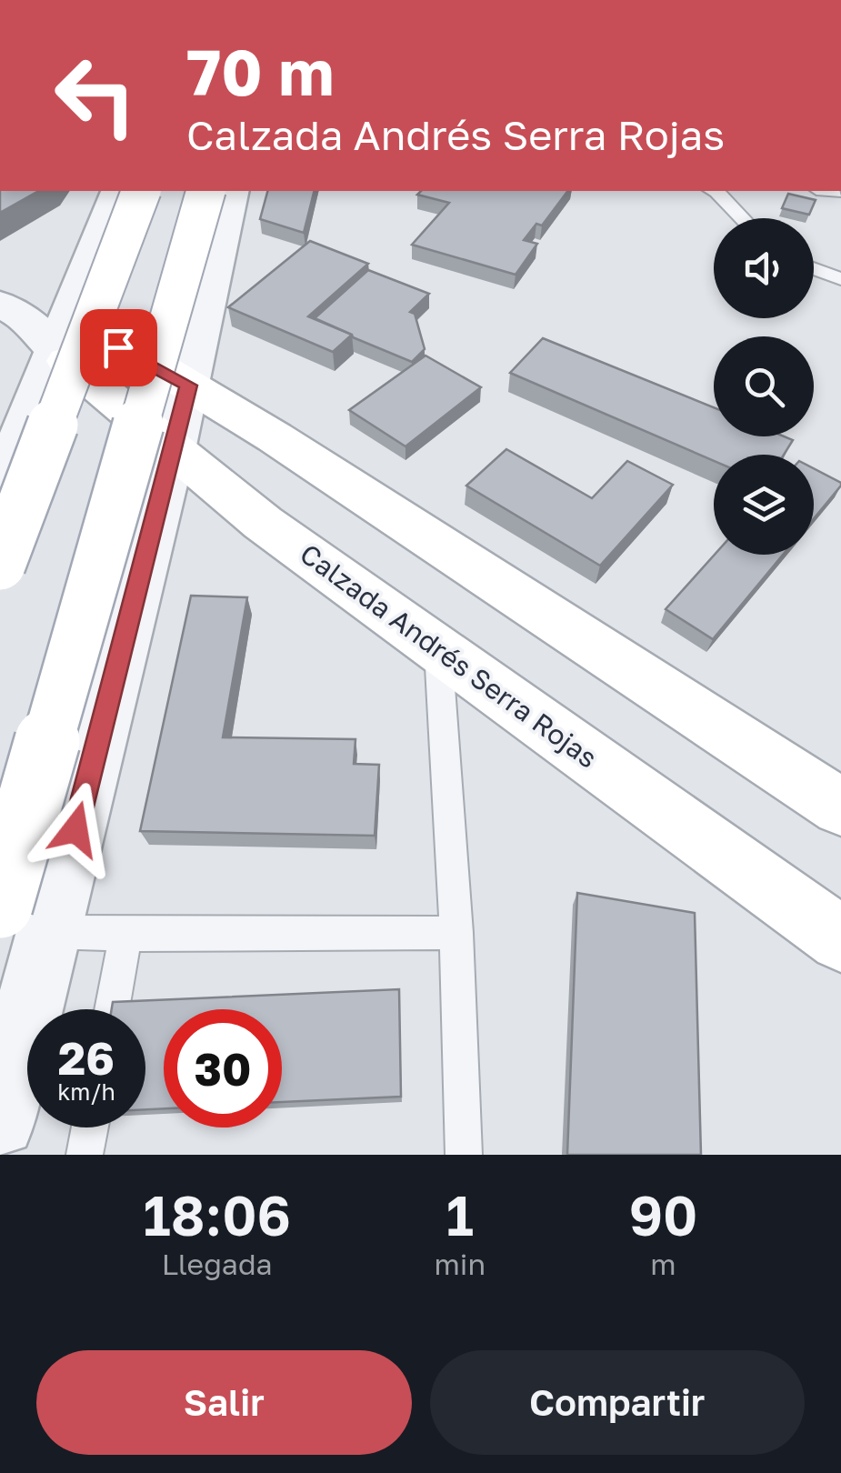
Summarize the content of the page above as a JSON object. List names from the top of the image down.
{
  "streets": {
    "main road": ["Calzada Andrés Serra Rojas"]
  },
  "page": {
    "turn": ["70 m", "Calzada Andrés Serra Rojas"],
    "speed": "26 km/h",
    "limit": "30",
    "eta": [
      "18:06",
      "Llegada",
      "1",
      "min",
      "90",
      "m"
    ],
    "buttons": ["Salir", "Compartir"]
  }
}
